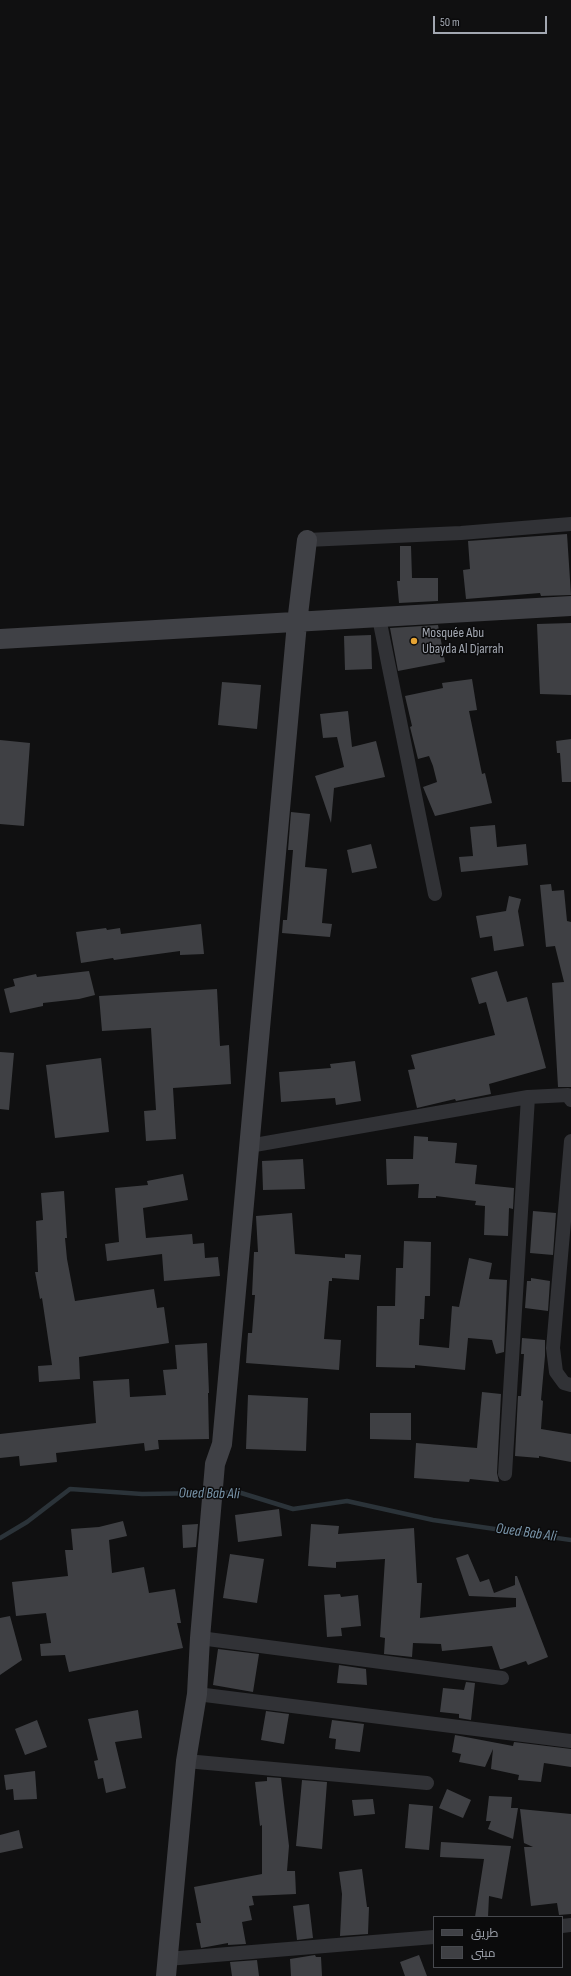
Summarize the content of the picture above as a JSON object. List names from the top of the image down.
{
  "water": ["Oued Bab Ali"],
  "places": ["Mosquée Abu Ubayda Al Djarrah"],
  "legend": ["طريق", "مبنى"],
  "scale_bar": "50 m"
}
